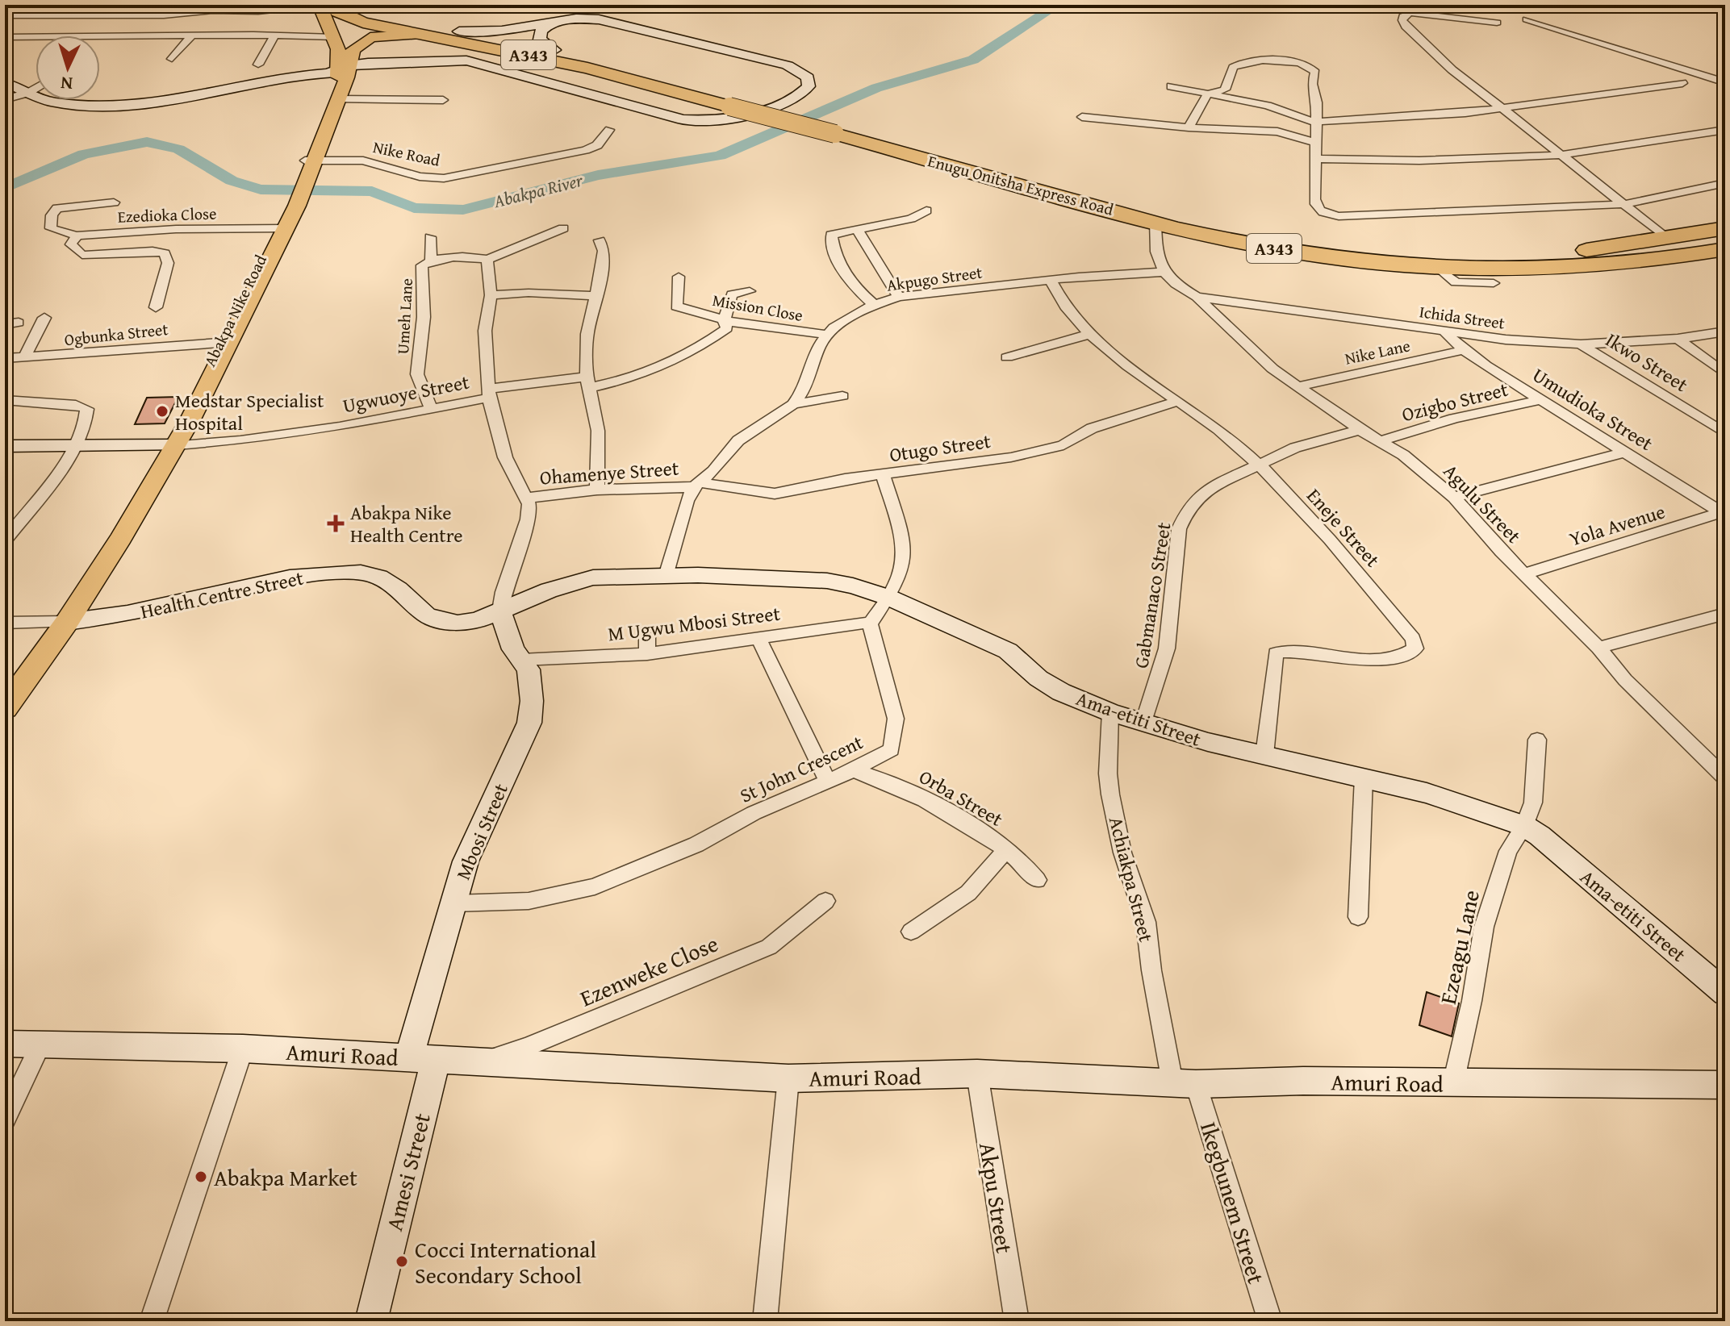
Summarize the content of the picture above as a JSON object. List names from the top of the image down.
{
  "streets": {
    "highway": ["A343", "Enugu Onitsha Express Road"],
    "main road": ["Abakpa Nike Road"],
    "street": [
      "Nike Road",
      "Ezedioka Close",
      "Akpugo Street",
      "Mission Close",
      "Umeh Lane",
      "Ichida Street",
      "Ogbunka Street",
      "Nike Lane",
      "Ikwo Street",
      "Ugwuoye Street",
      "Ozigbo Street",
      "Umudioka Street",
      "Otugo Street",
      "Ohamenye Street",
      "Agulu Street",
      "Yola Avenue",
      "Eneje Street",
      "Health Centre Street",
      "Gabmanaco Street",
      "M Ugwu Mbosi Street",
      "Ama-etiti Street",
      "St John Crescent",
      "Orba Street",
      "Mbosi Street",
      "Achiakpa Street",
      "Ezeagu Lane",
      "Ezenweke Close",
      "Amuri Road",
      "Amesi Street",
      "Akpu Street",
      "Ikegbunem Street"
    ]
  },
  "crossings": [
    ["Nike Road", "Abakpa Nike Road"],
    ["Ezedioka Close", "Abakpa Nike Road"],
    ["Akpugo Street", "Mission Close"],
    ["Akpugo Street", "Otugo Street"],
    ["Akpugo Street", "Ohamenye Street"],
    ["Akpugo Street", "Agulu Street"],
    ["Akpugo Street", "Eneje Street"],
    ["Akpugo Street", "Ama-etiti Street"],
    ["Mission Close", "Ugwuoye Street"],
    ["Abakpa Nike Road", "Ogbunka Street"],
    ["Abakpa Nike Road", "Ugwuoye Street"],
    ["Abakpa Nike Road", "Health Centre Street"],
    ["Umeh Lane", "Ugwuoye Street"],
    ["Ichida Street", "Ikwo Street"],
    ["Ichida Street", "Umudioka Street"],
    ["Ichida Street", "Agulu Street"],
    ["Nike Lane", "Umudioka Street"],
    ["Nike Lane", "Agulu Street"],
    ["Ozigbo Street", "Umudioka Street"],
    ["Ozigbo Street", "Agulu Street"],
    ["Umudioka Street", "Yola Avenue"],
    ["Otugo Street", "Ohamenye Street"],
    ["Otugo Street", "Eneje Street"],
    ["Agulu Street", "Yola Avenue"],
    ["Agulu Street", "Gabmanaco Street"],
    ["Eneje Street", "Gabmanaco Street"],
    ["Eneje Street", "Ama-etiti Street"],
    ["Health Centre Street", "Ama-etiti Street"],
    ["Health Centre Street", "Mbosi Street"],
    ["Gabmanaco Street", "Ama-etiti Street"],
    ["M Ugwu Mbosi Street", "St John Crescent"],
    ["M Ugwu Mbosi Street", "Mbosi Street"],
    ["Ama-etiti Street", "Mbosi Street"],
    ["Ama-etiti Street", "Achiakpa Street"],
    ["Ama-etiti Street", "Ezeagu Lane"],
    ["St John Crescent", "Orba Street"],
    ["St John Crescent", "Mbosi Street"],
    ["Mbosi Street", "Amuri Road"],
    ["Mbosi Street", "Amesi Street"],
    ["Achiakpa Street", "Amuri Road"],
    ["Achiakpa Street", "Ikegbunem Street"],
    ["Ezeagu Lane", "Amuri Road"],
    ["Ezenweke Close", "Amuri Road"],
    ["Amuri Road", "Amesi Street"],
    ["Amuri Road", "Akpu Street"],
    ["Amuri Road", "Ikegbunem Street"]
  ],
  "water": ["Abakpa River"],
  "places": {
    "other": ["Medstar Specialist Hospital", "Abakpa Market", "Cocci International Secondary School"],
    "health": ["Abakpa Nike Health Centre"]
  },
  "north": "bottom"
}
